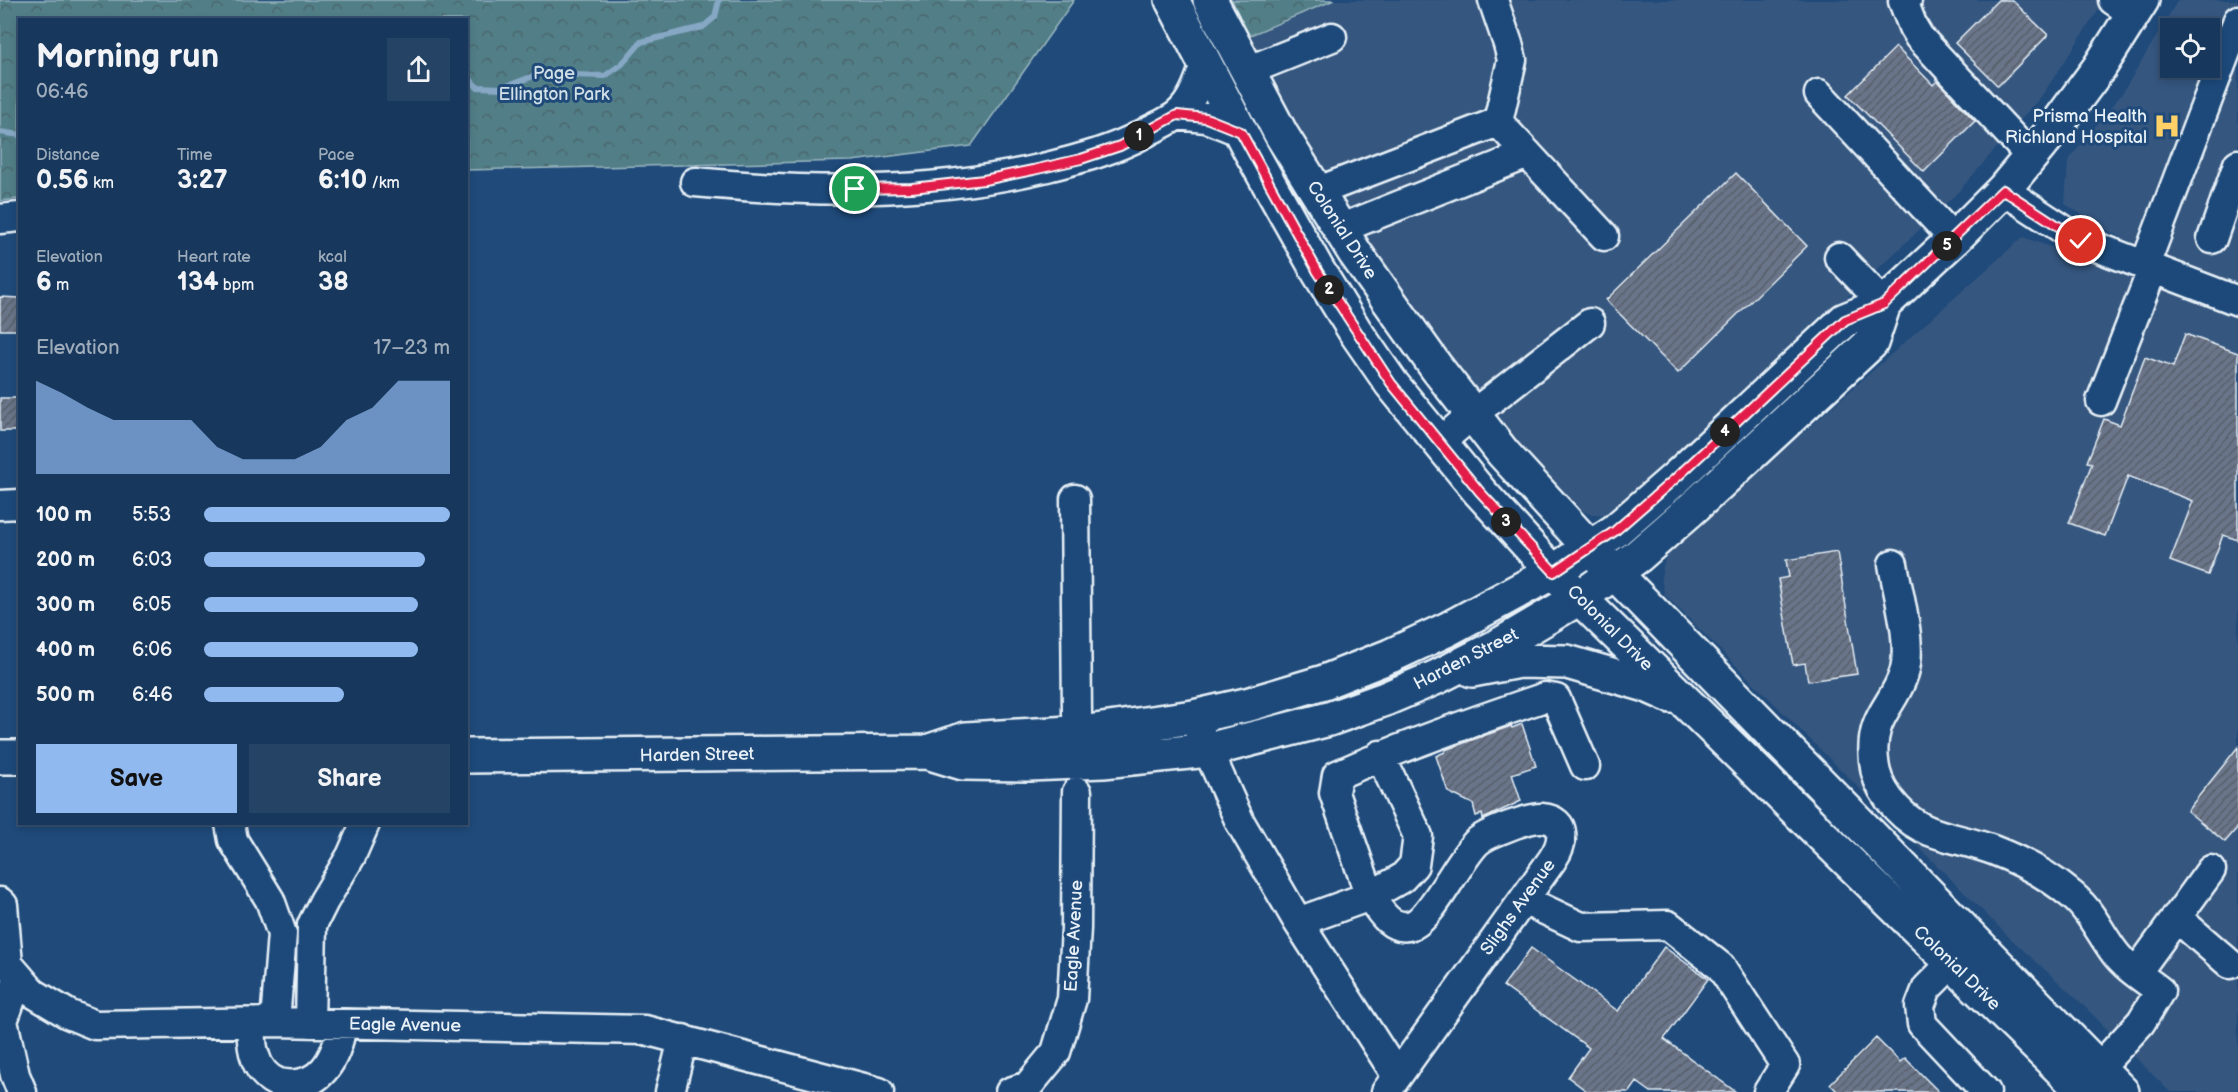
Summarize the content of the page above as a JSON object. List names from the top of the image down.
{
  "streets": {
    "main road": ["Colonial Drive", "Harden Street"],
    "street": ["Slighs Avenue", "Eagle Avenue"]
  },
  "crossings": [
    ["Colonial Drive", "Harden Street"],
    ["Harden Street", "Slighs Avenue"]
  ],
  "parks": ["Page Ellington Park"],
  "places": {
    "hospital": ["Prisma Health Richland Hospital"]
  },
  "page": {
    "heading": ["Morning run", "06:46"],
    "stats": [
      ["Distance", "0.56 km"],
      ["Time", "3:27"],
      ["Pace", "6:10 /km"],
      ["Elevation", "6 m"],
      ["Heart rate", "134 bpm"],
      ["kcal", "38"]
    ],
    "pins": [
      "1",
      "5",
      "2",
      "4",
      "3"
    ],
    "chart": ["Elevation", "17–23 m"],
    "list": [
      {
        "name": "100 m",
        "note": "5:53"
      },
      {
        "name": "200 m",
        "note": "6:03"
      },
      {
        "name": "300 m",
        "note": "6:05"
      },
      {
        "name": "400 m",
        "note": "6:06"
      },
      {
        "name": "500 m",
        "note": "6:46"
      }
    ],
    "buttons": ["Save", "Share"]
  }
}
